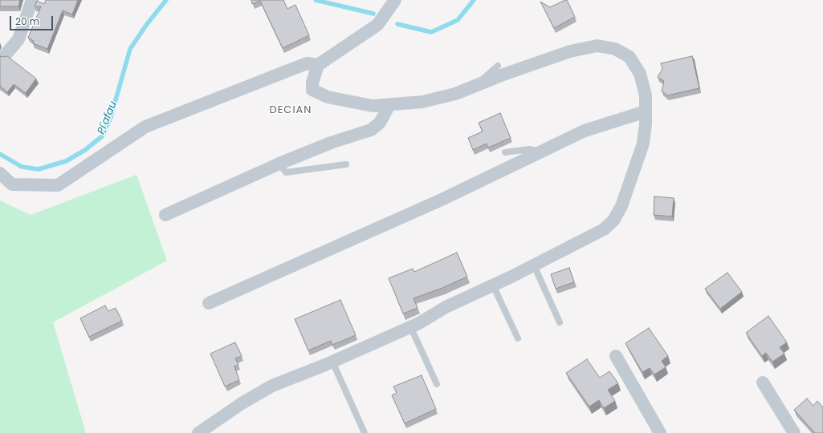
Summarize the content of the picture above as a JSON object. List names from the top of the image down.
{
  "districts": ["DECIAN"],
  "water": ["Pi'afau"],
  "scale_bar": "20 m"
}
